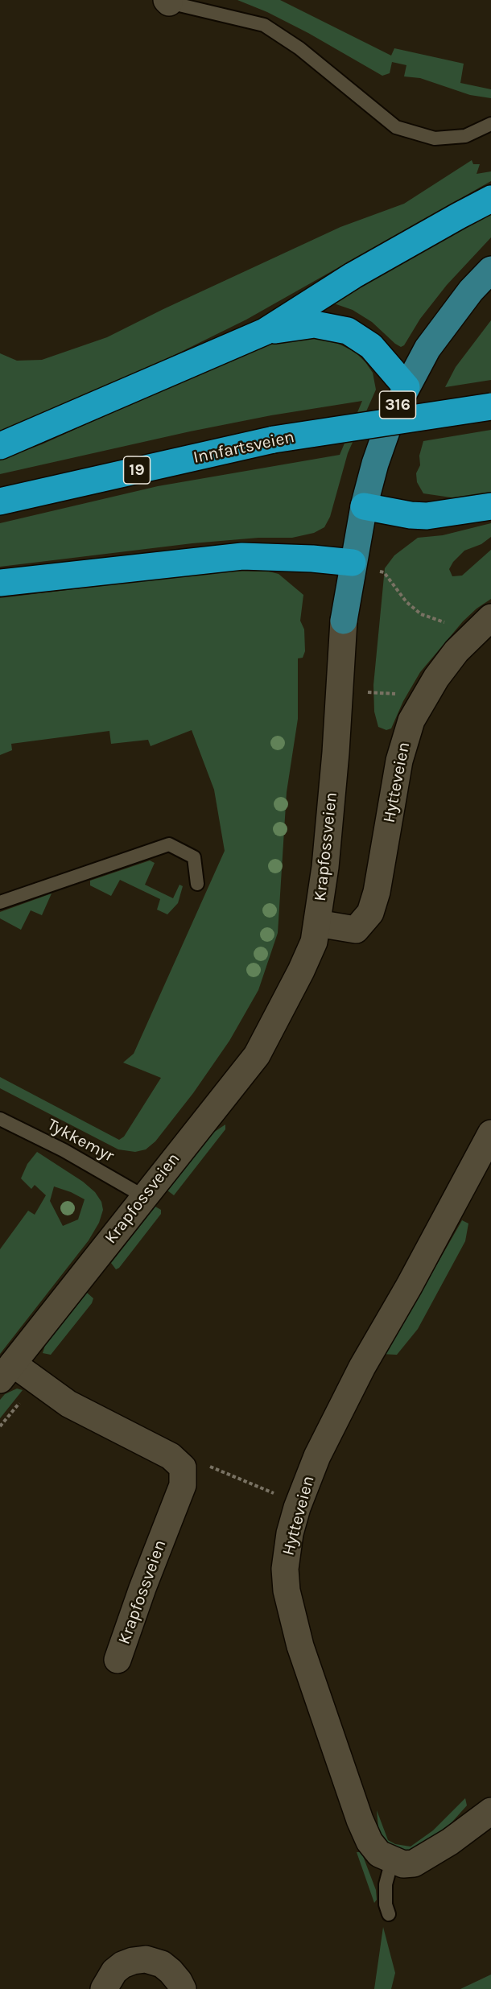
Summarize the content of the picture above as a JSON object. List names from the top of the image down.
{
  "streets": {
    "highway": ["Innfartsveien", "19"],
    "main road": ["316", "Krapfossveien"],
    "street": ["Hytteveien"],
    "lane": ["Tykkemyr"]
  },
  "crossings": [
    ["Hytteveien", "Krapfossveien"],
    ["Krapfossveien", "Tykkemyr"]
  ]
}
